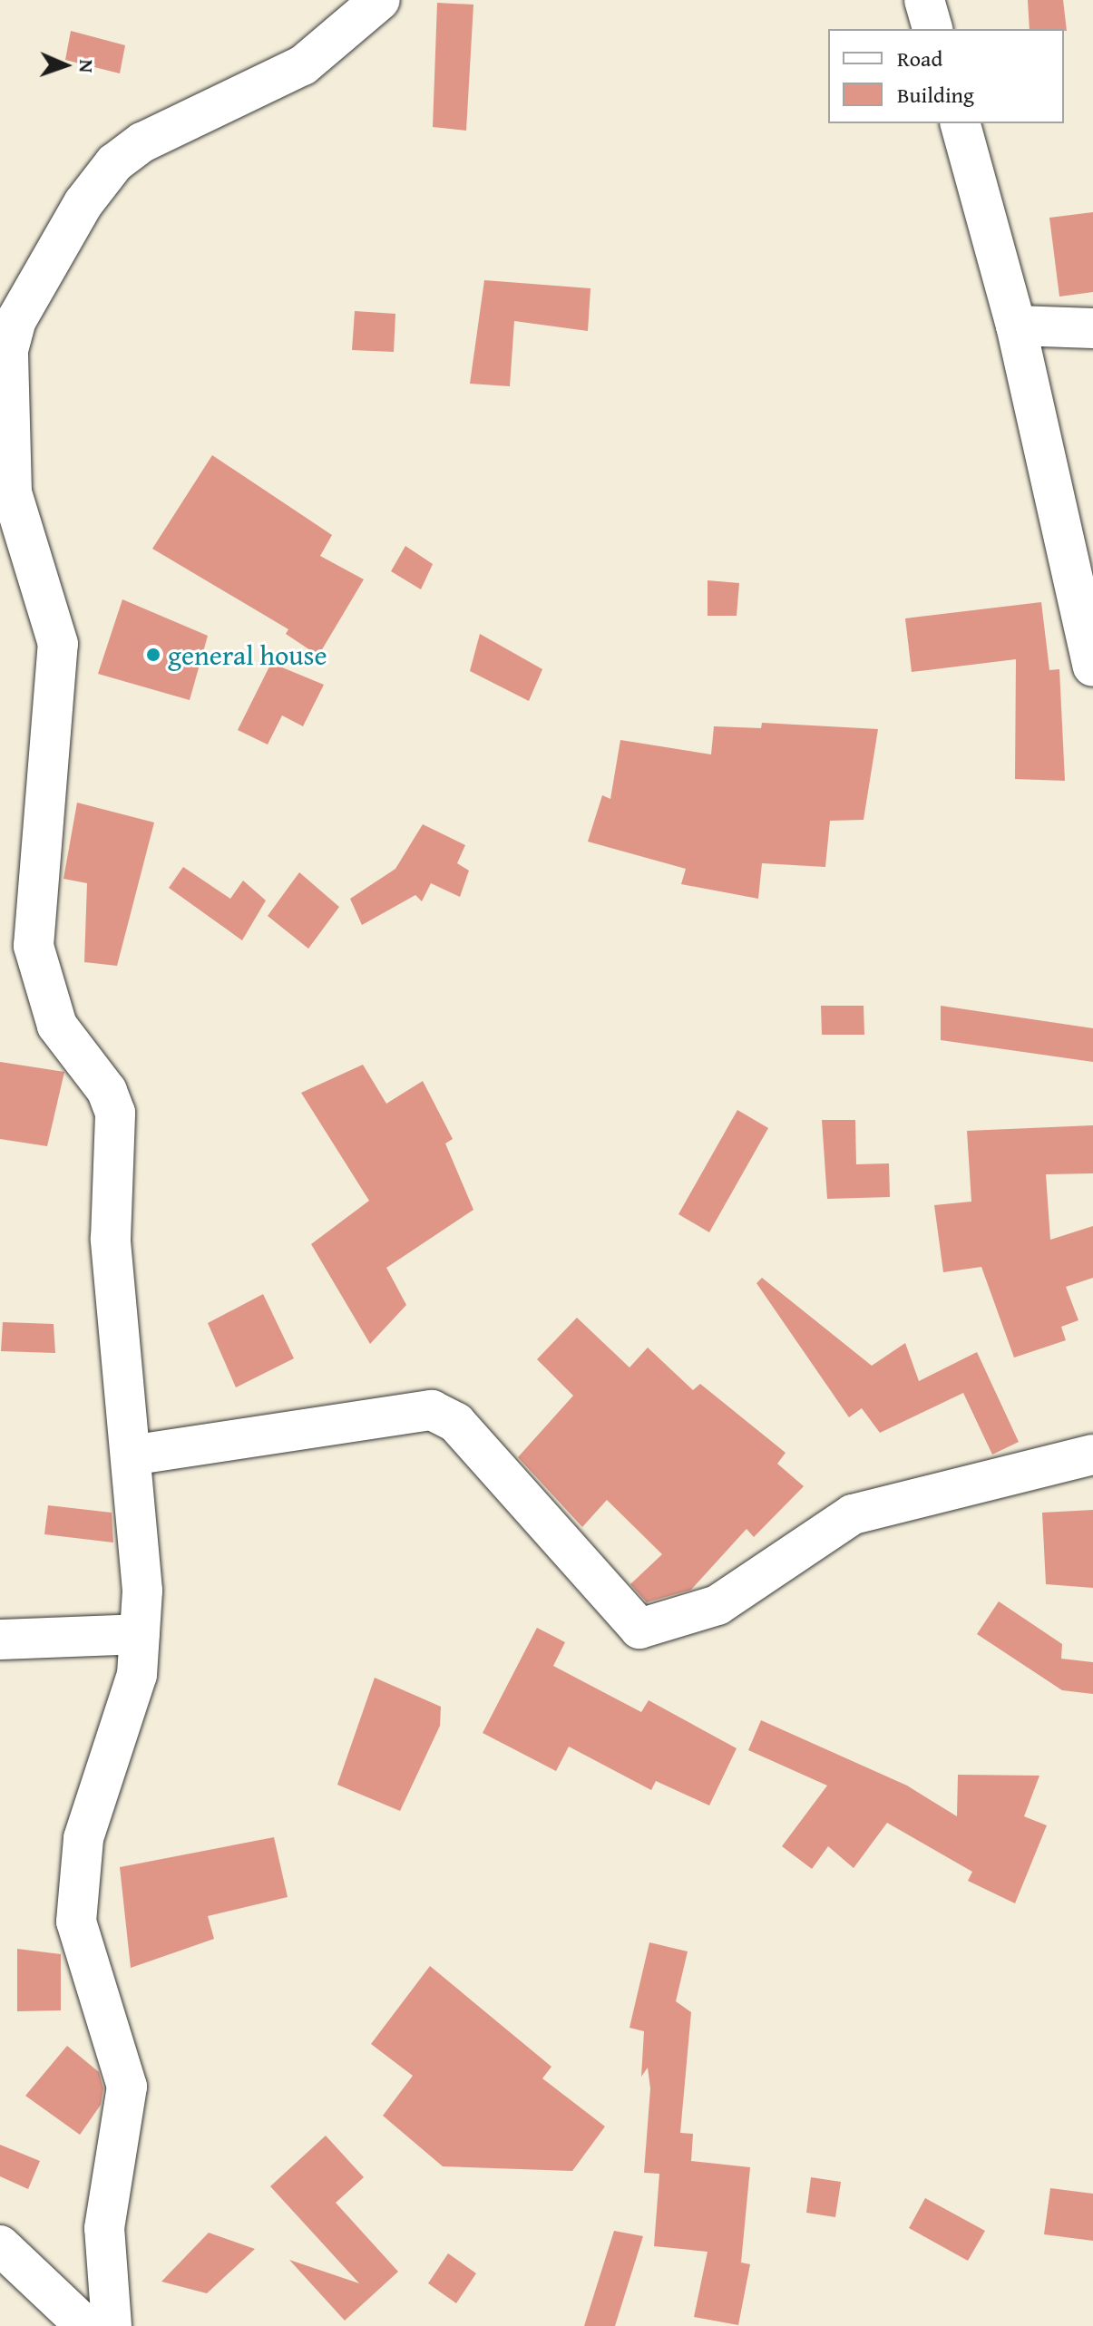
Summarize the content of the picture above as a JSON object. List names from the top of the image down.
{
  "places": ["general house"],
  "legend": ["Road", "Building"],
  "north": "right"
}
